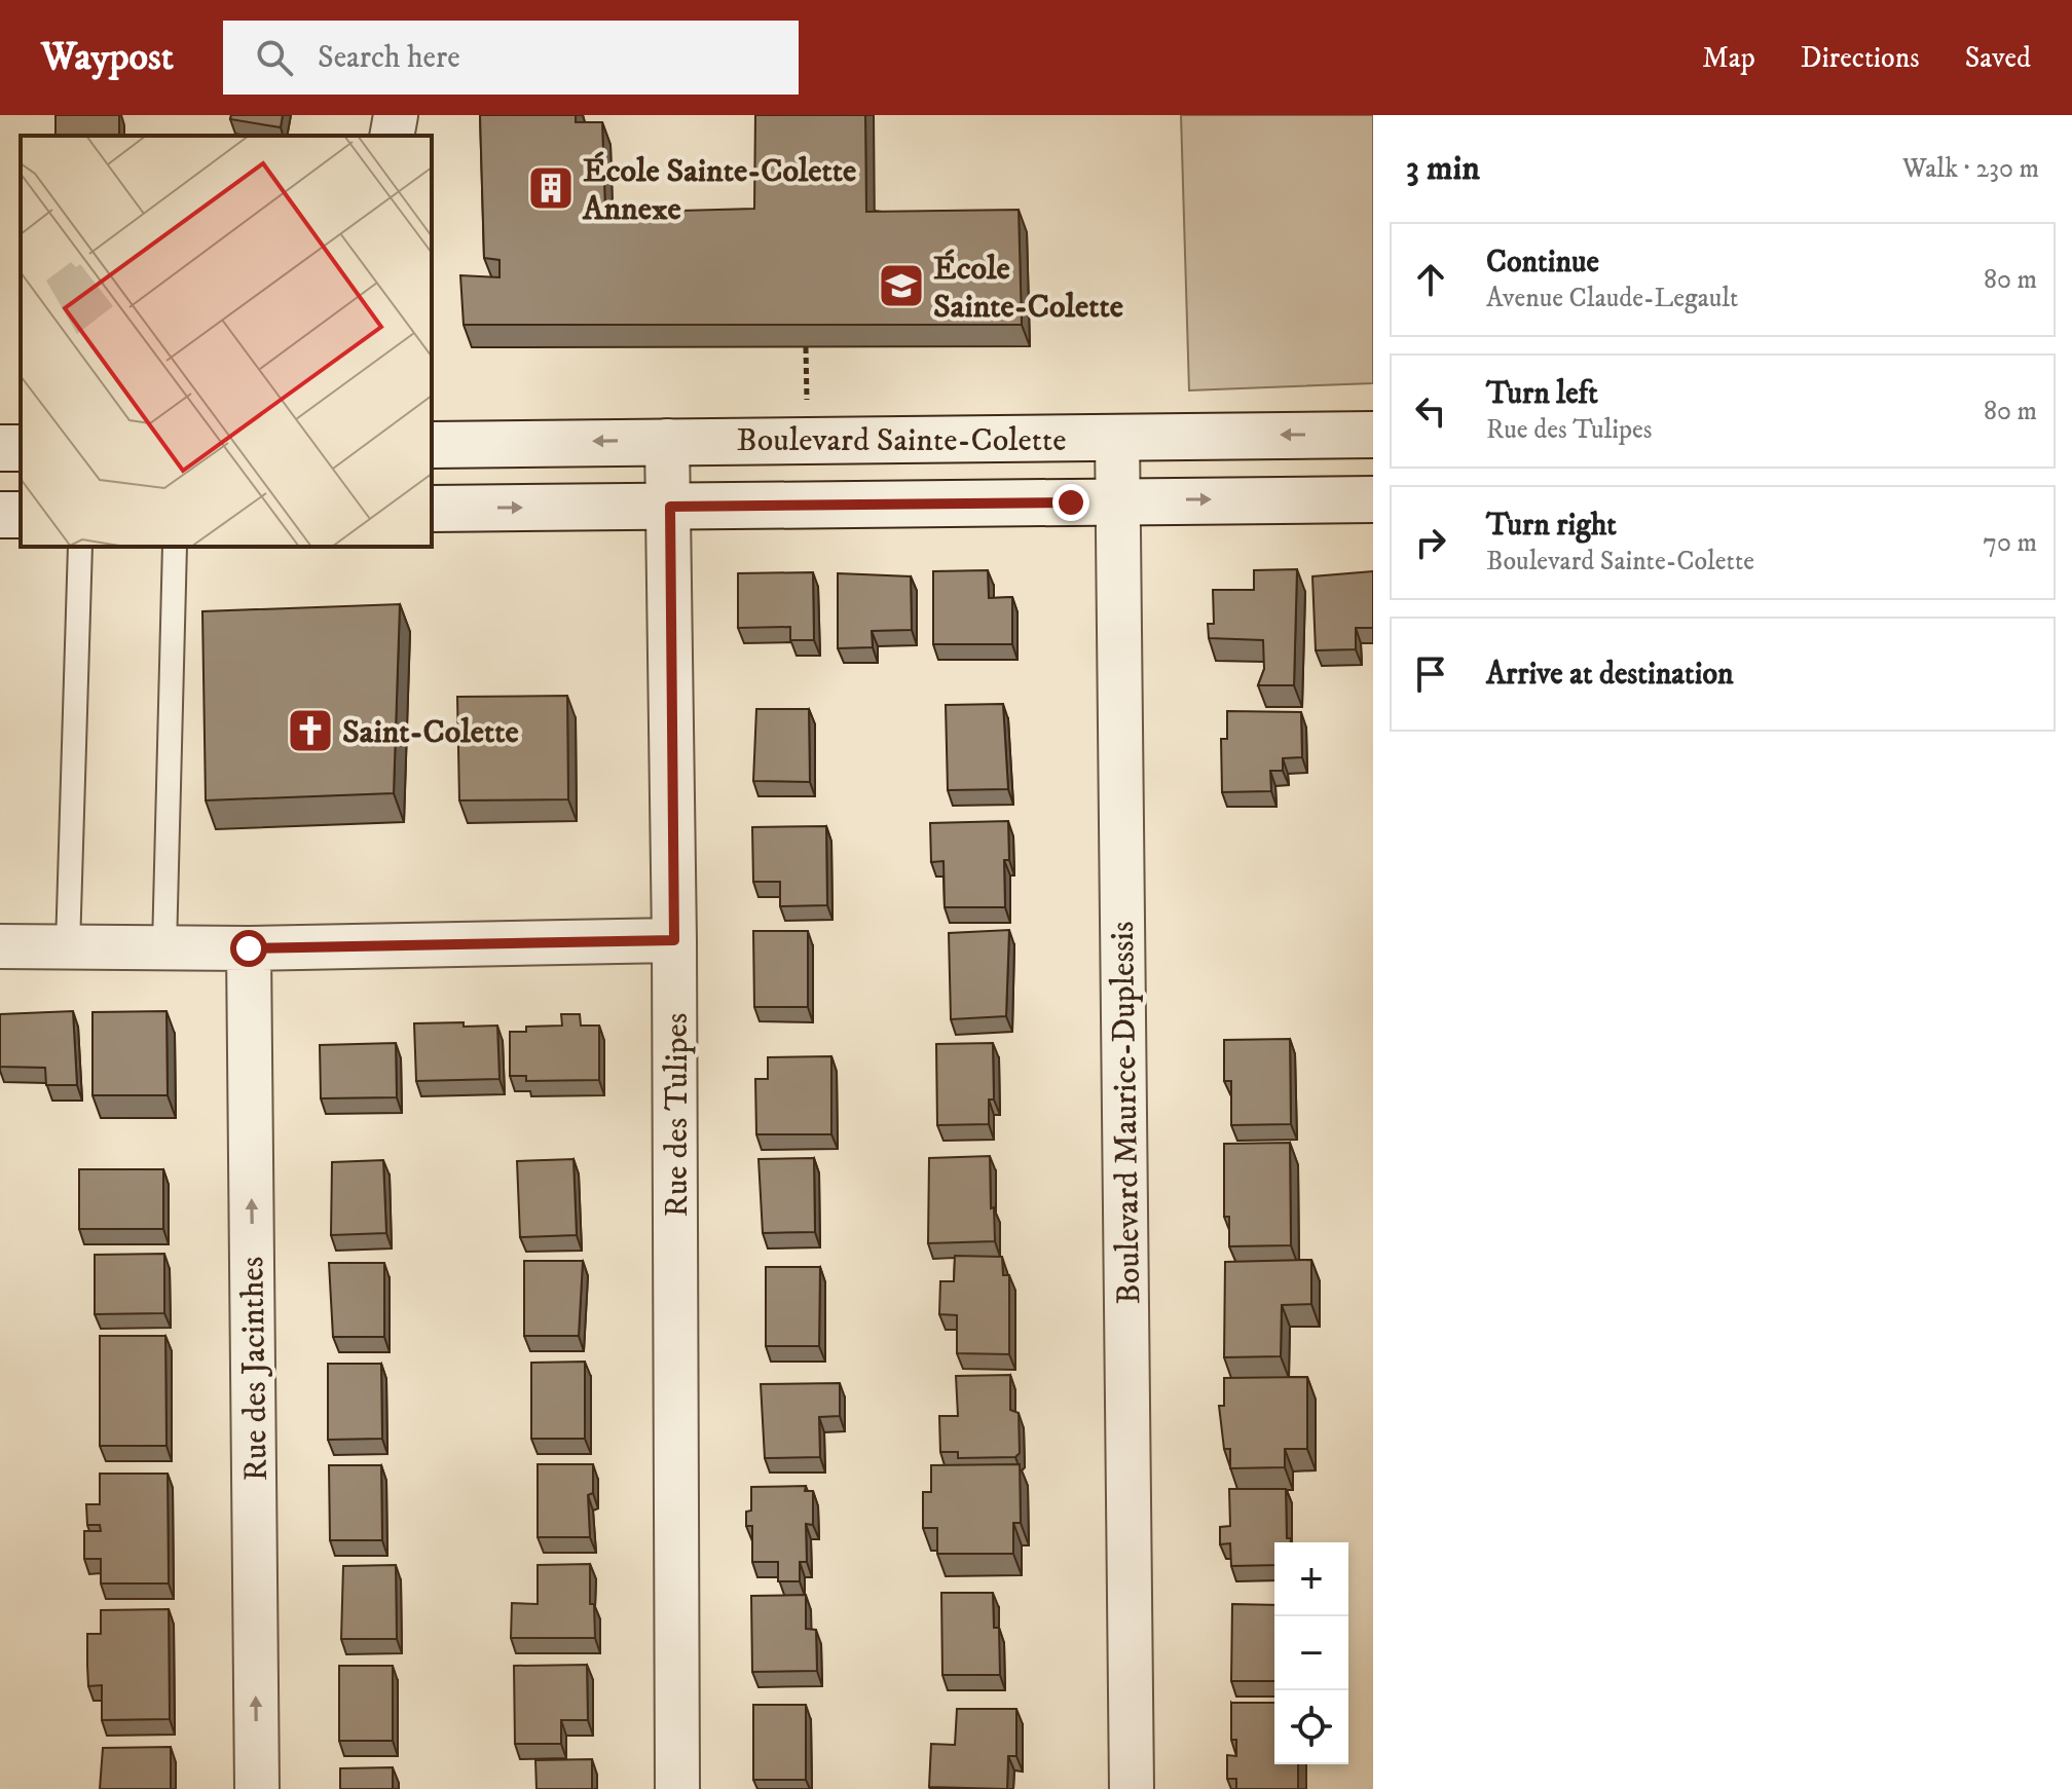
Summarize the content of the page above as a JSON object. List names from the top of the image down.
{
  "streets": {
    "street": [
      "Boulevard Sainte-Colette",
      "Boulevard Maurice-Duplessis",
      "Rue des Tulipes",
      "Rue des Jacinthes"
    ]
  },
  "crossings": [
    ["Boulevard Sainte-Colette", "Boulevard Maurice-Duplessis"],
    ["Boulevard Sainte-Colette", "Rue des Tulipes"]
  ],
  "one_way": ["Rue des Jacinthes"],
  "places": {
    "building": ["École Sainte-Colette Annexe"],
    "school or university": ["École Sainte-Colette"],
    "church": ["Saint-Colette"]
  },
  "page": {
    "header": "Waypost",
    "search": "Search here",
    "nav": ["Map", "Directions", "Saved"],
    "heading": ["3 min", "Walk · 230 m"],
    "list": [
      ["Continue", "Avenue Claude-Legault", "80 m"],
      ["Turn left", "Rue des Tulipes", "80 m"],
      ["Turn right", "Boulevard Sainte-Colette", "70 m"],
      "Arrive at destination"
    ],
    "map_buttons": ["+", "−"]
  }
}
